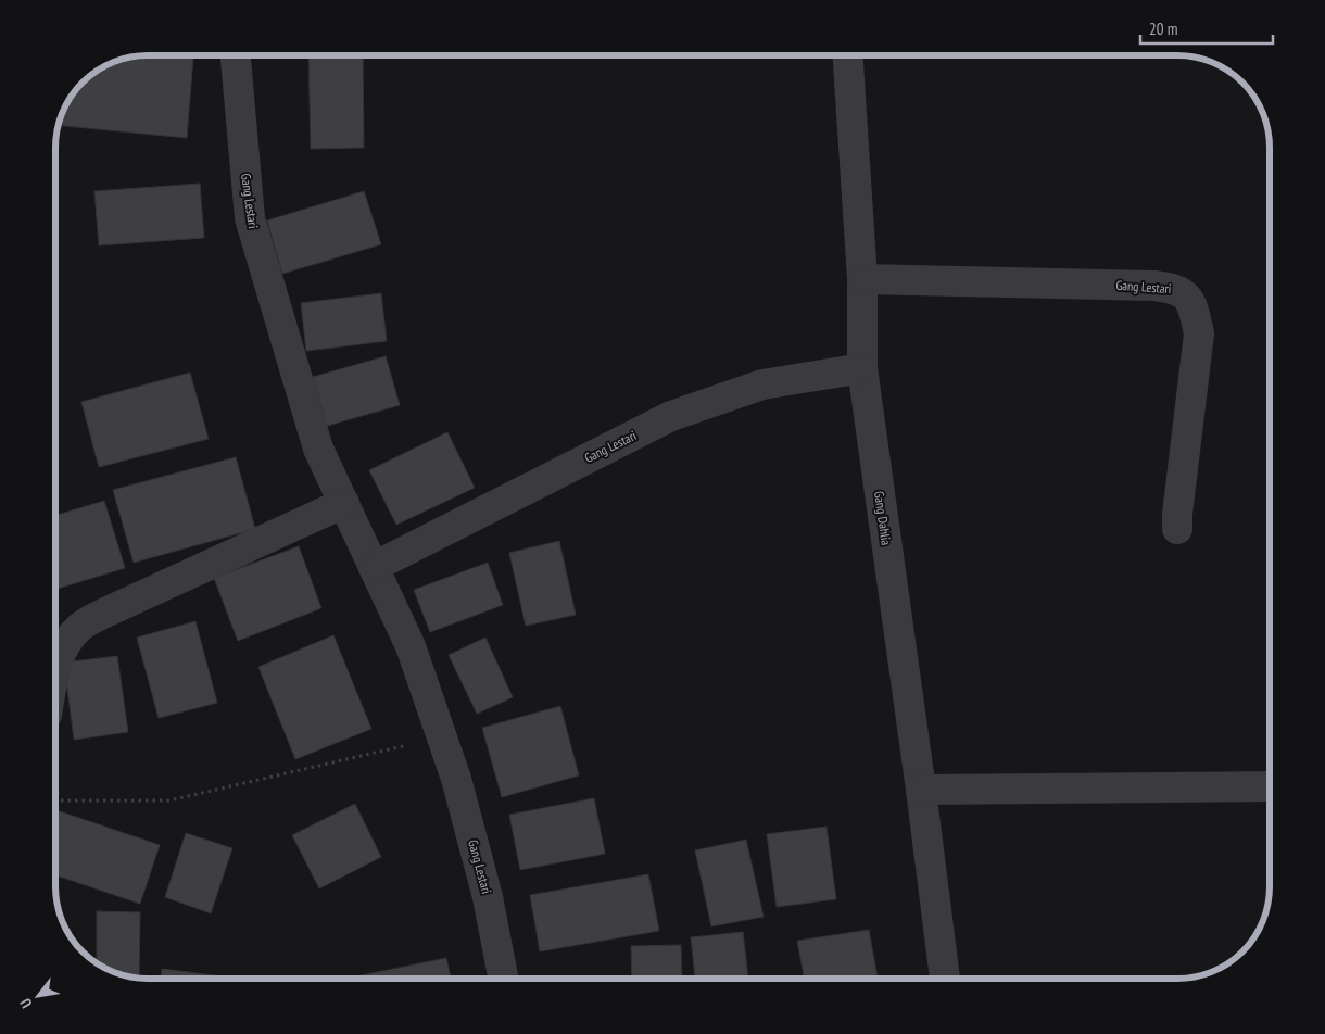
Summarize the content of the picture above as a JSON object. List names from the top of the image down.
{
  "streets": {
    "street": ["Gang Lestari", "Gang Dahlia"]
  },
  "crossings": [
    ["Gang Lestari", "Gang Dahlia"]
  ],
  "scale_bar": "20 m",
  "north": "bottom left"
}
